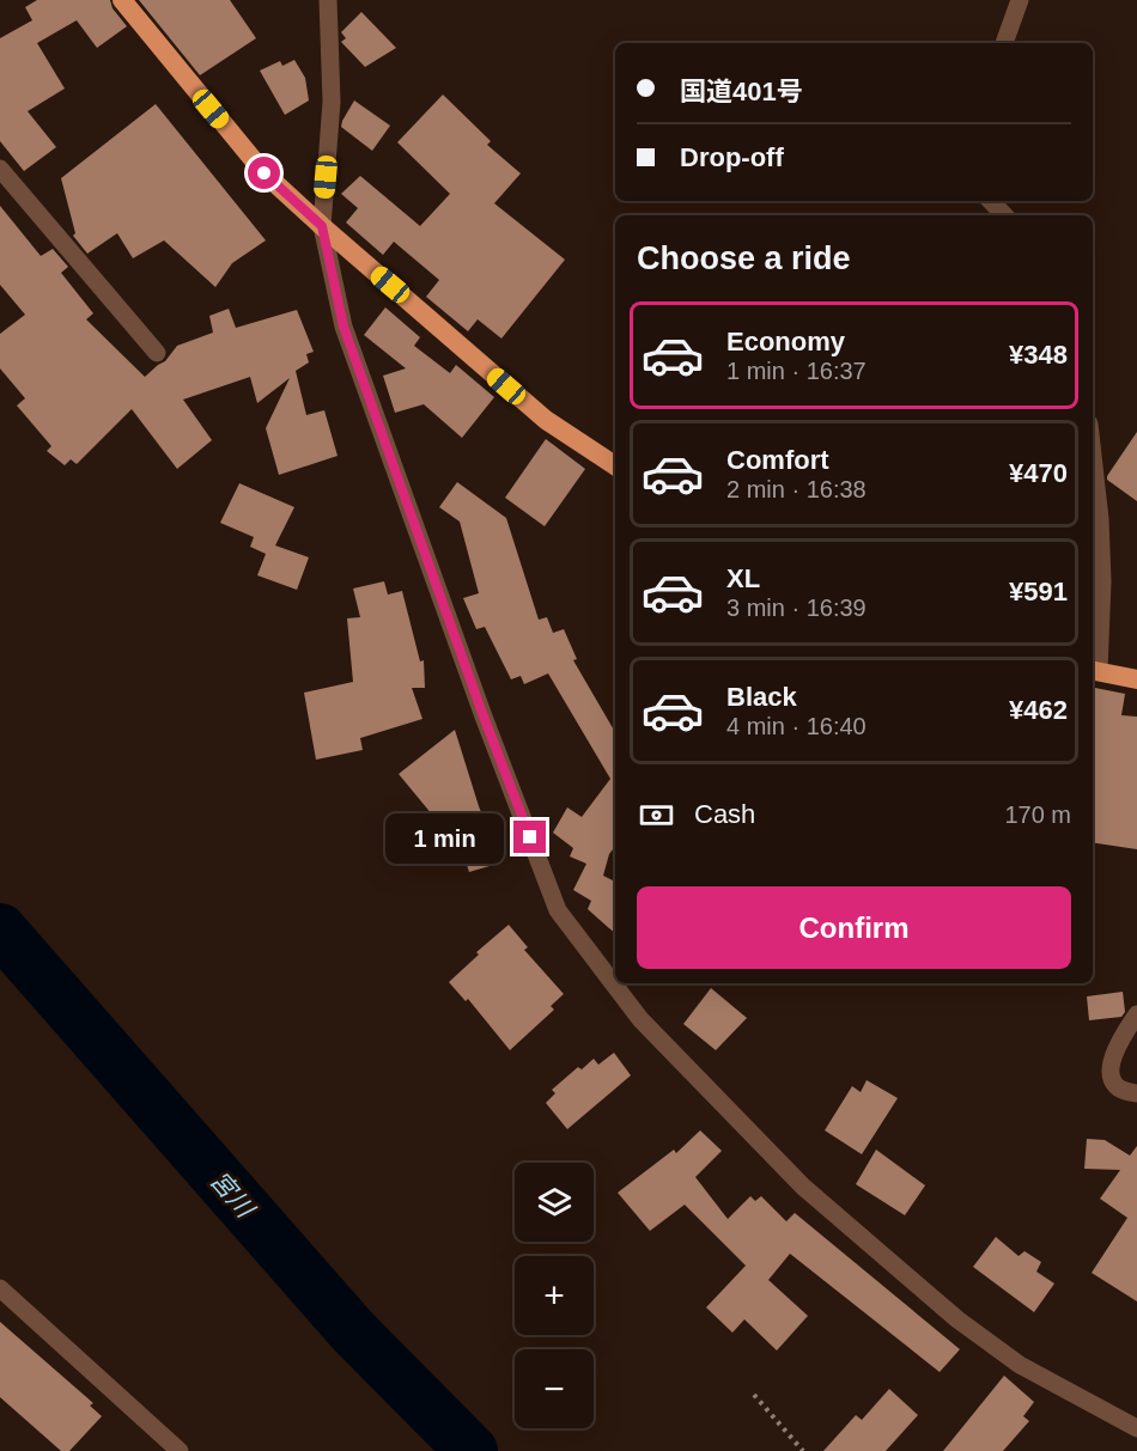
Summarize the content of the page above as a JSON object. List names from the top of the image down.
{
  "water": ["宮川"],
  "page": {
    "banner": ["国道401号", "Drop-off"],
    "heading": "Choose a ride",
    "list": [
      {
        "name": "Economy",
        "note": "1 min · 16:37",
        "value": "¥348"
      },
      {
        "name": "Comfort",
        "note": "2 min · 16:38",
        "value": "¥470"
      },
      {
        "name": "XL",
        "note": "3 min · 16:39",
        "value": "¥591"
      },
      {
        "name": "Black",
        "note": "4 min · 16:40",
        "value": "¥462"
      }
    ],
    "pay": ["Cash", "170 m"],
    "bubble": "1 min",
    "buttons": "Confirm",
    "map_buttons": ["+", "−"]
  }
}
